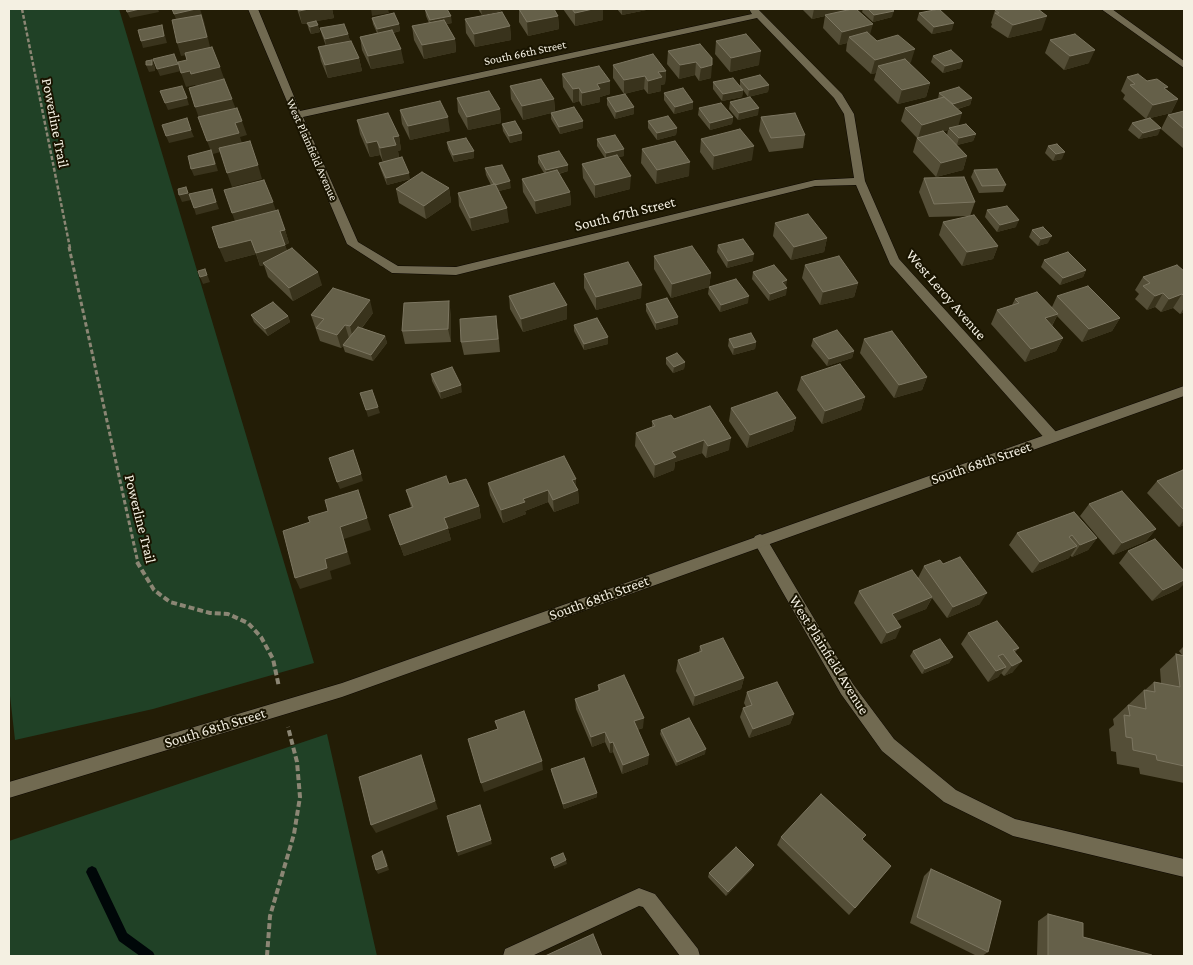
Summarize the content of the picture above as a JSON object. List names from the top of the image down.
{
  "streets": {
    "street": [
      "South 66th Street",
      "West Plainfield Avenue",
      "South 67th Street",
      "West Leroy Avenue",
      "South 68th Street"
    ],
    "path": ["Powerline Trail"]
  },
  "crossings": [
    ["South 66th Street", "West Plainfield Avenue"],
    ["South 66th Street", "West Leroy Avenue"],
    ["Powerline Trail", "South 68th Street"],
    ["West Plainfield Avenue", "South 67th Street"],
    ["West Plainfield Avenue", "South 68th Street"],
    ["South 67th Street", "West Leroy Avenue"],
    ["West Leroy Avenue", "South 68th Street"]
  ]
}
